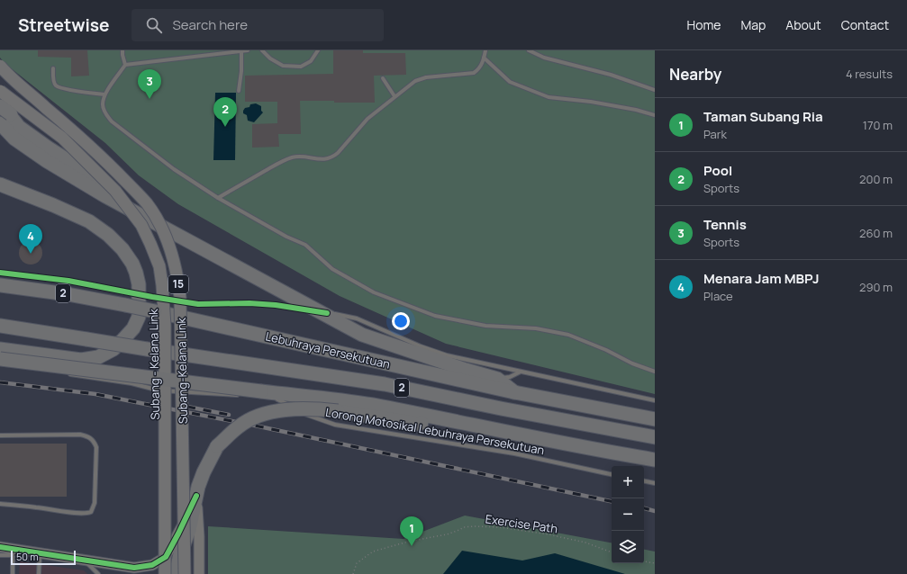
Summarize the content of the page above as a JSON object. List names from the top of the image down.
{
  "streets": {
    "highway": ["2", "Lebuhraya Persekutuan"],
    "main road": ["15", "Subang - Kelana Link", "Subang-Kelana Link"],
    "lane": ["Lorong Motosikal Lebuhraya Persekutuan"],
    "path": ["Exercise Path"]
  },
  "scale_bar": "50 m",
  "page": {
    "header": "Streetwise",
    "search": "Search here",
    "nav": [
      "Home",
      "Map",
      "About",
      "Contact"
    ],
    "heading": ["Nearby", "4 results"],
    "pins": [
      "3",
      "2",
      "4",
      "1"
    ],
    "list": [
      {
        "mark": "1",
        "name": "Taman Subang Ria",
        "note": "Park",
        "value": "170 m"
      },
      {
        "mark": "2",
        "name": "Pool",
        "note": "Sports",
        "value": "200 m"
      },
      {
        "mark": "3",
        "name": "Tennis",
        "note": "Sports",
        "value": "260 m"
      },
      {
        "mark": "4",
        "name": "Menara Jam MBPJ",
        "note": "Place",
        "value": "290 m"
      }
    ],
    "map_buttons": ["+", "−"],
    "scale": "50 m"
  }
}
